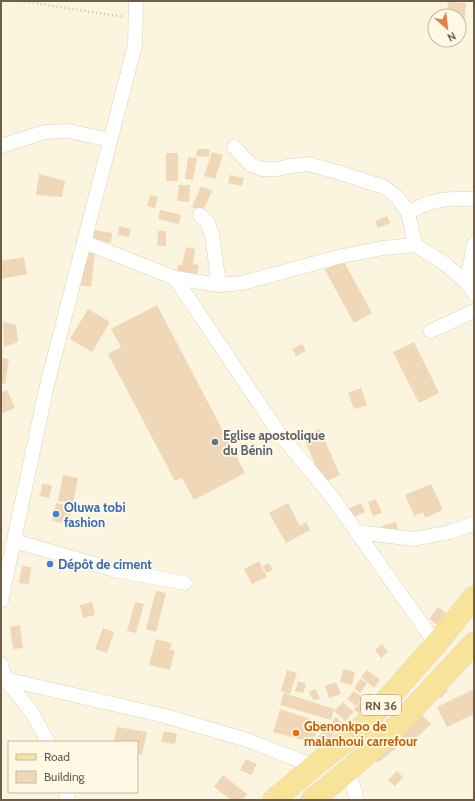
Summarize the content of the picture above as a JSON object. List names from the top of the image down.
{
  "streets": {
    "main road": ["RN 36"]
  },
  "places": [
    "Eglise apostolique du Bénin",
    "Oluwa tobi fashion",
    "Dépôt de ciment",
    "Gbenonkpo de malanhoui carrefour"
  ],
  "legend": ["Road", "Building"],
  "north": "bottom right"
}
